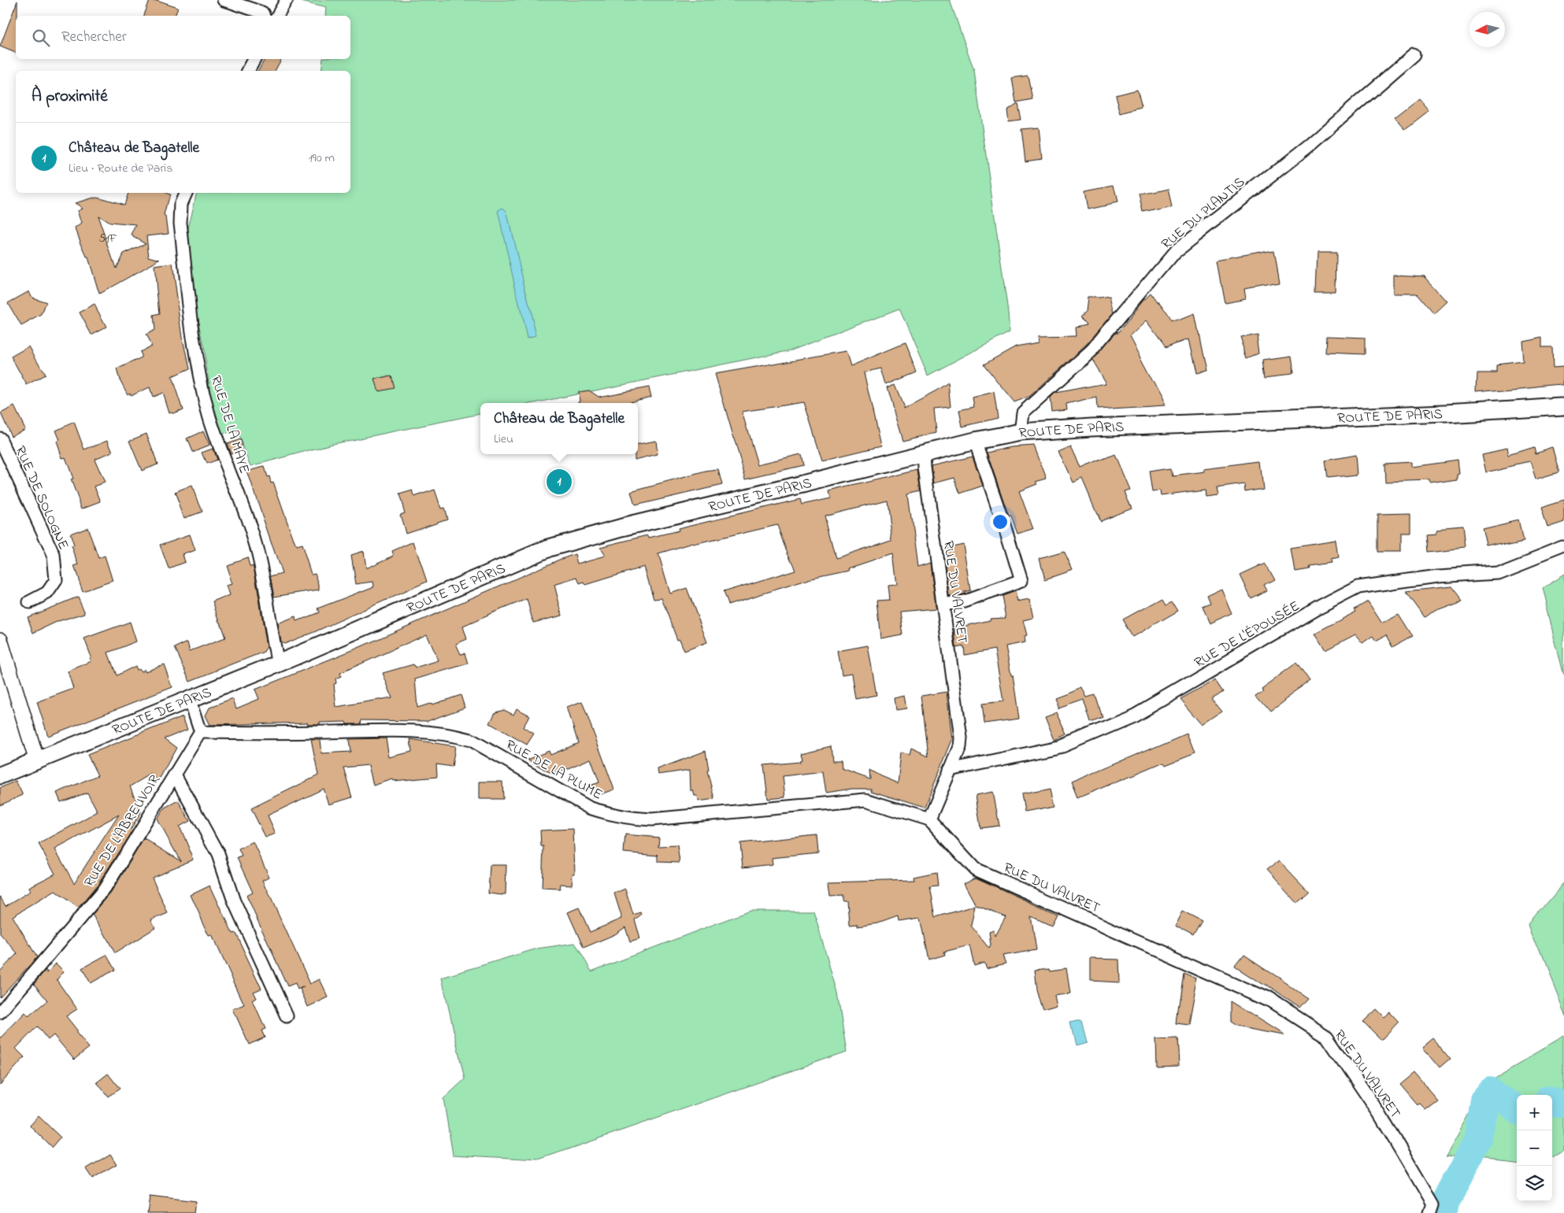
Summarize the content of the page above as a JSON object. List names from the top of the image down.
{
  "streets": {
    "main road": ["ROUTE DE PARIS"],
    "street": [
      "RUE DU PLANTIS",
      "RUE DE LA MAYE",
      "RUE DE SOLOGNE",
      "RUE DU VALVRET",
      "RUE DE L'ÉPOUSÉE",
      "RUE DE LA PLUME",
      "RUE DE L'ABREUVOIR"
    ]
  },
  "crossings": [
    ["RUE DU PLANTIS", "ROUTE DE PARIS"],
    ["ROUTE DE PARIS", "RUE DE LA MAYE"],
    ["ROUTE DE PARIS", "RUE DU VALVRET"],
    ["RUE DU VALVRET", "RUE DE L'ÉPOUSÉE"],
    ["RUE DU VALVRET", "RUE DE LA PLUME"],
    ["RUE DE LA PLUME", "RUE DE L'ABREUVOIR"]
  ],
  "house_numbers": ["51F"],
  "north": "left",
  "page": {
    "search": "Rechercher",
    "heading": "À proximité",
    "list": [
      {
        "mark": "1",
        "name": "Château de Bagatelle",
        "note": "Lieu · Route de Paris",
        "value": "190 m"
      }
    ],
    "popup": ["Château de Bagatelle", "Lieu"],
    "pins": "1",
    "map_buttons": ["+", "−"]
  }
}
